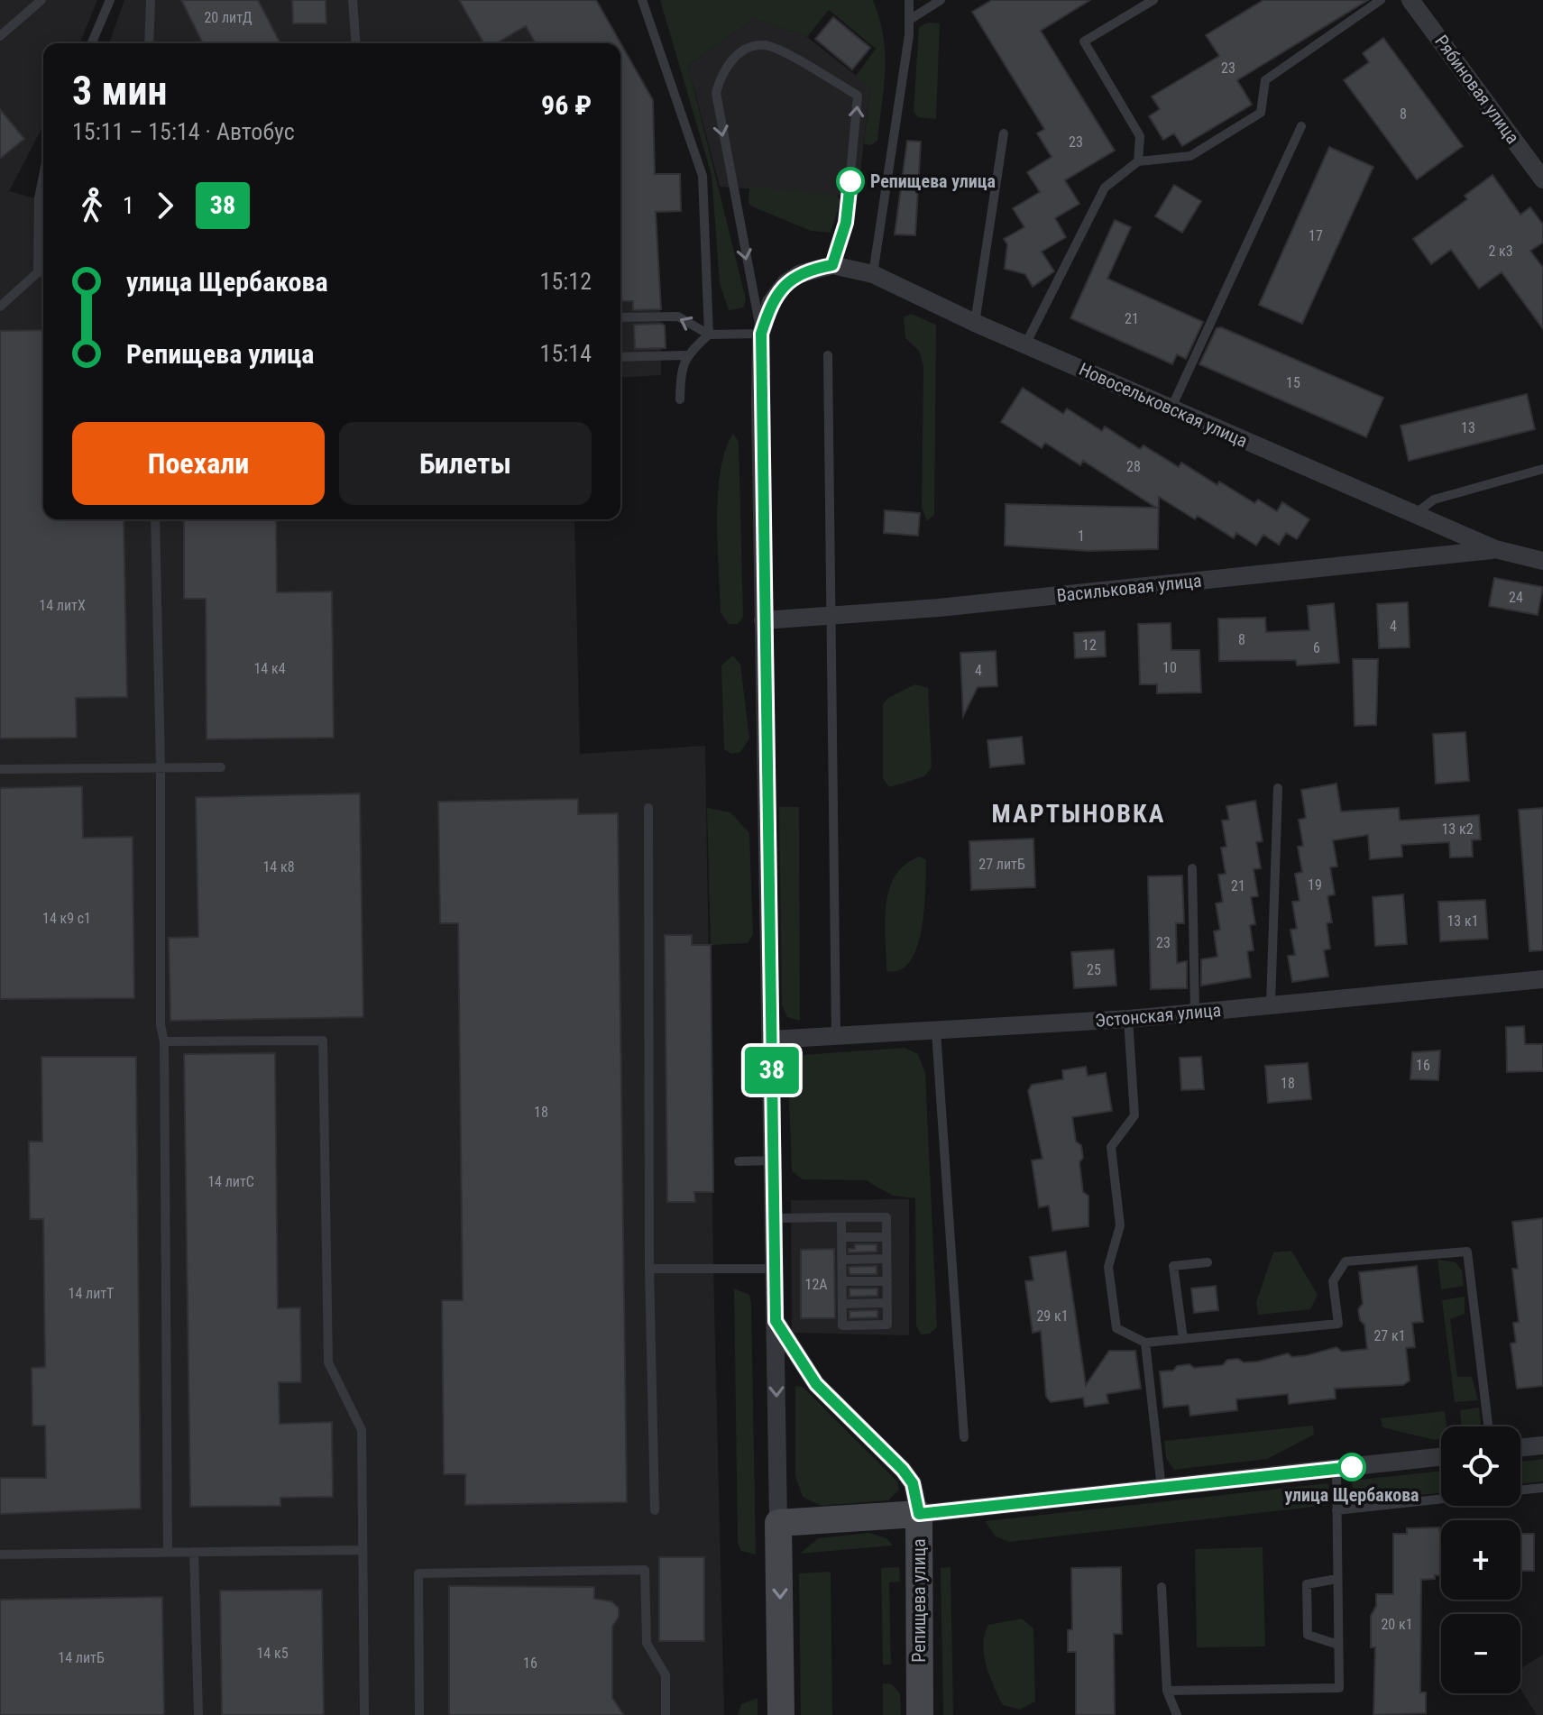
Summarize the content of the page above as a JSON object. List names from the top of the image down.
{
  "streets": {
    "street": [
      "Рябиновая улица",
      "Новосельковская улица",
      "Васильковая улица",
      "Эстонская улица",
      "Репищева улица"
    ]
  },
  "crossings": [
    ["Новосельковская улица", "Васильковая улица"]
  ],
  "districts": ["МАРТЫНОВКА"],
  "places": ["Репищева улица", "улица Щербакова"],
  "lines": ["bus line 38"],
  "house_numbers": [
    "20 литД",
    "23",
    "8",
    "23",
    "17",
    "2 к3",
    "21",
    "15",
    "13",
    "28",
    "1",
    "24",
    "14 литХ",
    "4",
    "8",
    "12",
    "6",
    "10",
    "14 к4",
    "4",
    "13 к2",
    "27 литБ",
    "14 к8",
    "19",
    "21",
    "14 к9 с1",
    "13 к1",
    "23",
    "25",
    "16",
    "18",
    "18",
    "14 литС",
    "12А",
    "14 литТ",
    "29 к1",
    "27 к1",
    "20 к1",
    "14 к5",
    "14 литБ",
    "16"
  ],
  "page": {
    "on_map": "38",
    "heading": ["3 мин", "15:11 – 15:14 · Автобус", "96 ₽"],
    "legs": ["1", "38"],
    "list": [
      {
        "name": "улица Щербакова",
        "value": "15:12"
      },
      {
        "name": "Репищева улица",
        "value": "15:14"
      }
    ],
    "buttons": ["Поехали", "Билеты"],
    "map_buttons": ["+", "−"]
  }
}
